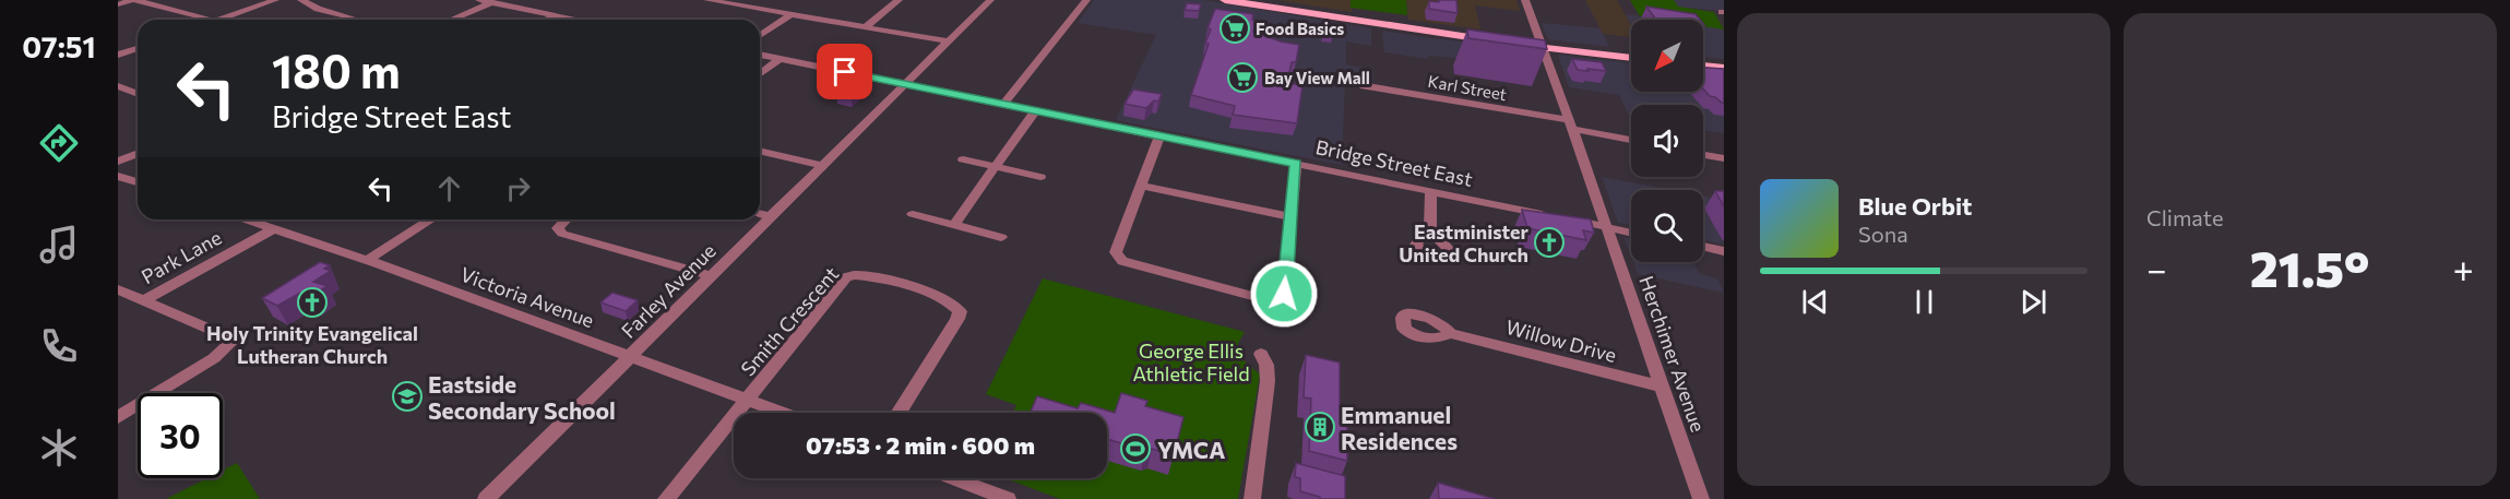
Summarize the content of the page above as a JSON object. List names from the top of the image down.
{
  "streets": {
    "street": [
      "Karl Street",
      "Bridge Street East",
      "Park Lane",
      "Farley Avenue",
      "Victoria Avenue",
      "Smith Crescent",
      "Willow Drive",
      "Herchimer Avenue"
    ]
  },
  "crossings": [
    ["Karl Street", "Herchimer Avenue"],
    ["Bridge Street East", "Farley Avenue"],
    ["Bridge Street East", "Herchimer Avenue"],
    ["Park Lane", "Victoria Avenue"],
    ["Farley Avenue", "Victoria Avenue"],
    ["Victoria Avenue", "Smith Crescent"],
    ["Willow Drive", "Herchimer Avenue"]
  ],
  "parks": ["George Ellis Athletic Field"],
  "places": {
    "supermarket": ["Food Basics", "Bay View Mall"],
    "church": ["Eastminister United Church", "Holy Trinity Evangelical Lutheran Church"],
    "school or university": ["Eastside Secondary School"],
    "building": ["Emmanuel Residences"],
    "sports": ["YMCA"]
  },
  "north": "bottom left",
  "page": {
    "tabs": "07:51",
    "tile": "Climate",
    "turn": ["180 m", "Bridge Street East"],
    "song": ["Blue Orbit", "Sona"],
    "heat": ["−", "21.5°", "+"],
    "limit": "30",
    "trip": "07:53 · 2 min · 600 m"
  }
}
